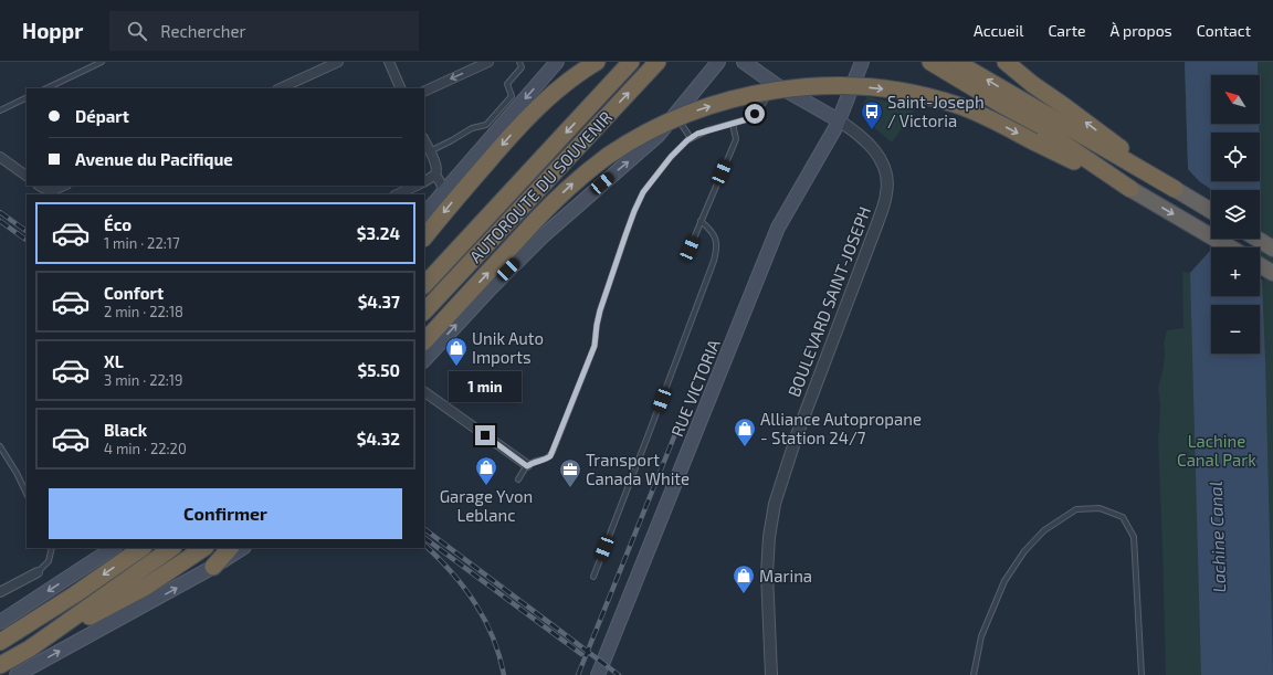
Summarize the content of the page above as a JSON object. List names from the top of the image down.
{
  "streets": {
    "highway": ["AUTOROUTE DU SOUVENIR"],
    "main road": ["BOULEVARD SAINT-JOSEPH", "RUE VICTORIA"]
  },
  "crossings": [
    ["BOULEVARD SAINT-JOSEPH", "RUE VICTORIA"]
  ],
  "water": ["Lachine Canal"],
  "parks": ["Lachine Canal Park"],
  "places": {
    "bus stop": ["Saint-Joseph / Victoria"],
    "shop": [
      "Unik Auto Imports",
      "Alliance Autopropane - Station 24/7",
      "Garage Yvon Leblanc",
      "Marina"
    ],
    "office": ["Transport Canada White"]
  },
  "north": "top left",
  "page": {
    "header": "Hoppr",
    "search": "Rechercher",
    "nav": [
      "Accueil",
      "Carte",
      "À propos",
      "Contact"
    ],
    "map_buttons": ["+", "−"],
    "banner": ["Départ", "Avenue du Pacifique"],
    "list": [
      {
        "name": "Éco",
        "note": "1 min · 22:17",
        "value": "$3.24"
      },
      {
        "name": "Confort",
        "note": "2 min · 22:18",
        "value": "$4.37"
      },
      {
        "name": "XL",
        "note": "3 min · 22:19",
        "value": "$5.50"
      },
      {
        "name": "Black",
        "note": "4 min · 22:20",
        "value": "$4.32"
      }
    ],
    "bubble": "1 min",
    "buttons": "Confirmer"
  }
}
